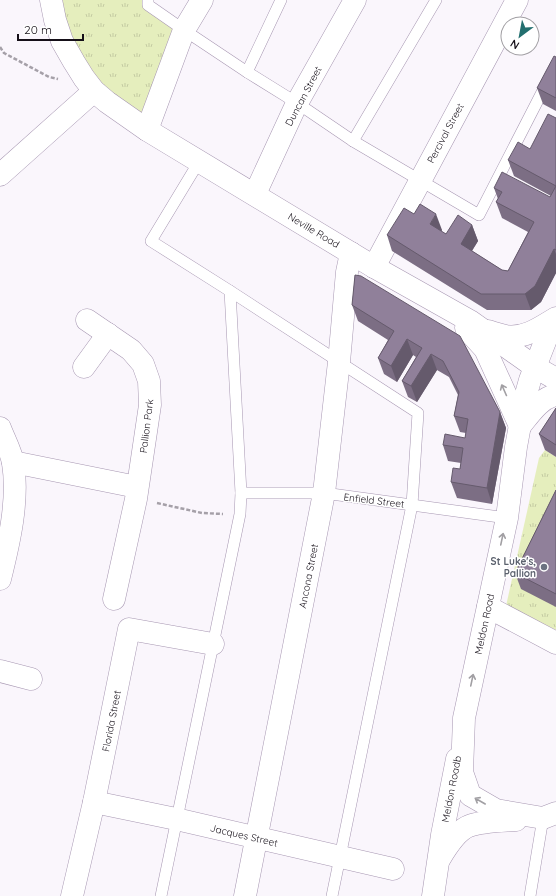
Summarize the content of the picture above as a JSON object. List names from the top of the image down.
{
  "streets": {
    "street": [
      "Duncan Street",
      "Percival Street",
      "Neville Road",
      "Pallion Park",
      "Ancona Street",
      "Meldon Road",
      "Florida Street",
      "Meldon Roadb",
      "Jacques Street"
    ],
    "lane": ["Enfield Street"]
  },
  "crossings": [
    ["Duncan Street", "Neville Road"],
    ["Percival Street", "Neville Road"],
    ["Neville Road", "Ancona Street"],
    ["Neville Road", "Meldon Road"],
    ["Enfield Street", "Ancona Street"],
    ["Enfield Street", "Meldon Road"],
    ["Ancona Street", "Jacques Street"],
    ["Meldon Road", "Meldon Roadb"],
    ["Florida Street", "Jacques Street"]
  ],
  "one_way": ["Meldon Road"],
  "places": ["St Luke's, Pallion"],
  "scale_bar": "20 m",
  "north": "bottom left"
}
